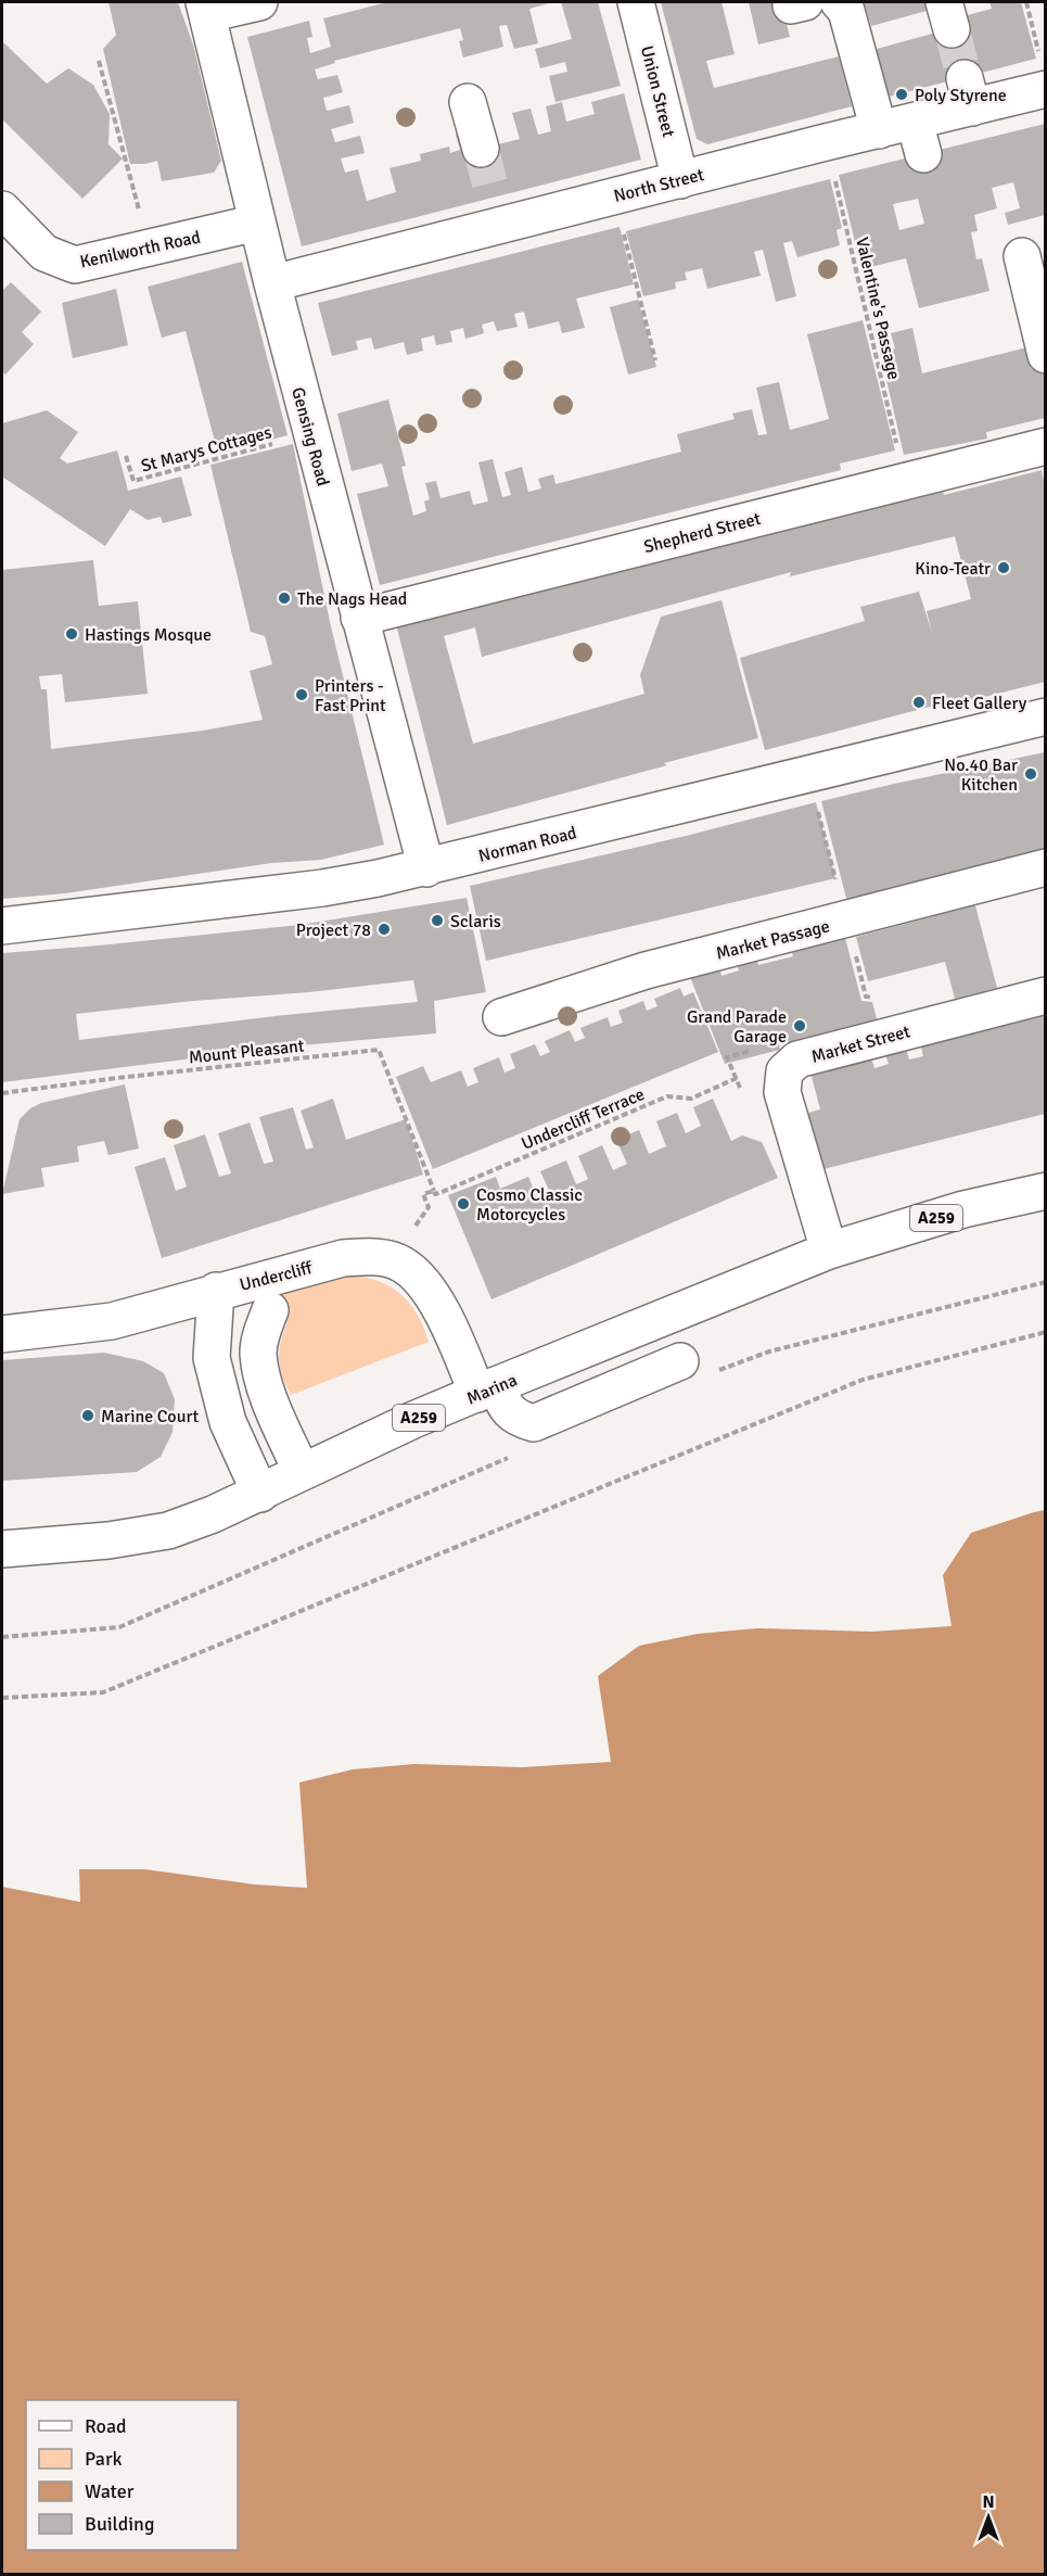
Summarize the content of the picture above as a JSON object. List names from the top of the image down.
{
  "streets": {
    "main road": [
      "Union Street",
      "North Street",
      "Kenilworth Road",
      "Gensing Road",
      "Shepherd Street",
      "Norman Road",
      "Market Passage",
      "Market Street",
      "A259",
      "Undercliff",
      "Marina"
    ],
    "path": [
      "Valentine's Passage",
      "St Marys Cottages",
      "Mount Pleasant",
      "Undercliff Terrace"
    ]
  },
  "crossings": [
    ["Union Street", "North Street"],
    ["North Street", "Valentine's Passage"],
    ["North Street", "Gensing Road"],
    ["Kenilworth Road", "Gensing Road"],
    ["Valentine's Passage", "Shepherd Street"],
    ["Gensing Road", "St Marys Cottages"],
    ["Gensing Road", "Shepherd Street"],
    ["Gensing Road", "Norman Road"],
    ["Market Street", "A259"],
    ["Market Street", "Marina"],
    ["Mount Pleasant", "Undercliff Terrace"],
    ["A259", "Marina"],
    ["Undercliff", "Marina"]
  ],
  "places": [
    "Poly Styrene",
    "Kino-Teatr",
    "The Nags Head",
    "Hastings Mosque",
    "Printers - Fast Print",
    "Fleet Gallery",
    "No.40 Bar Kitchen",
    "Sclaris",
    "Project 78",
    "Grand Parade Garage",
    "Cosmo Classic Motorcycles",
    "Marine Court"
  ],
  "legend": [
    "Road",
    "Park",
    "Water",
    "Building"
  ],
  "north": "top"
}
